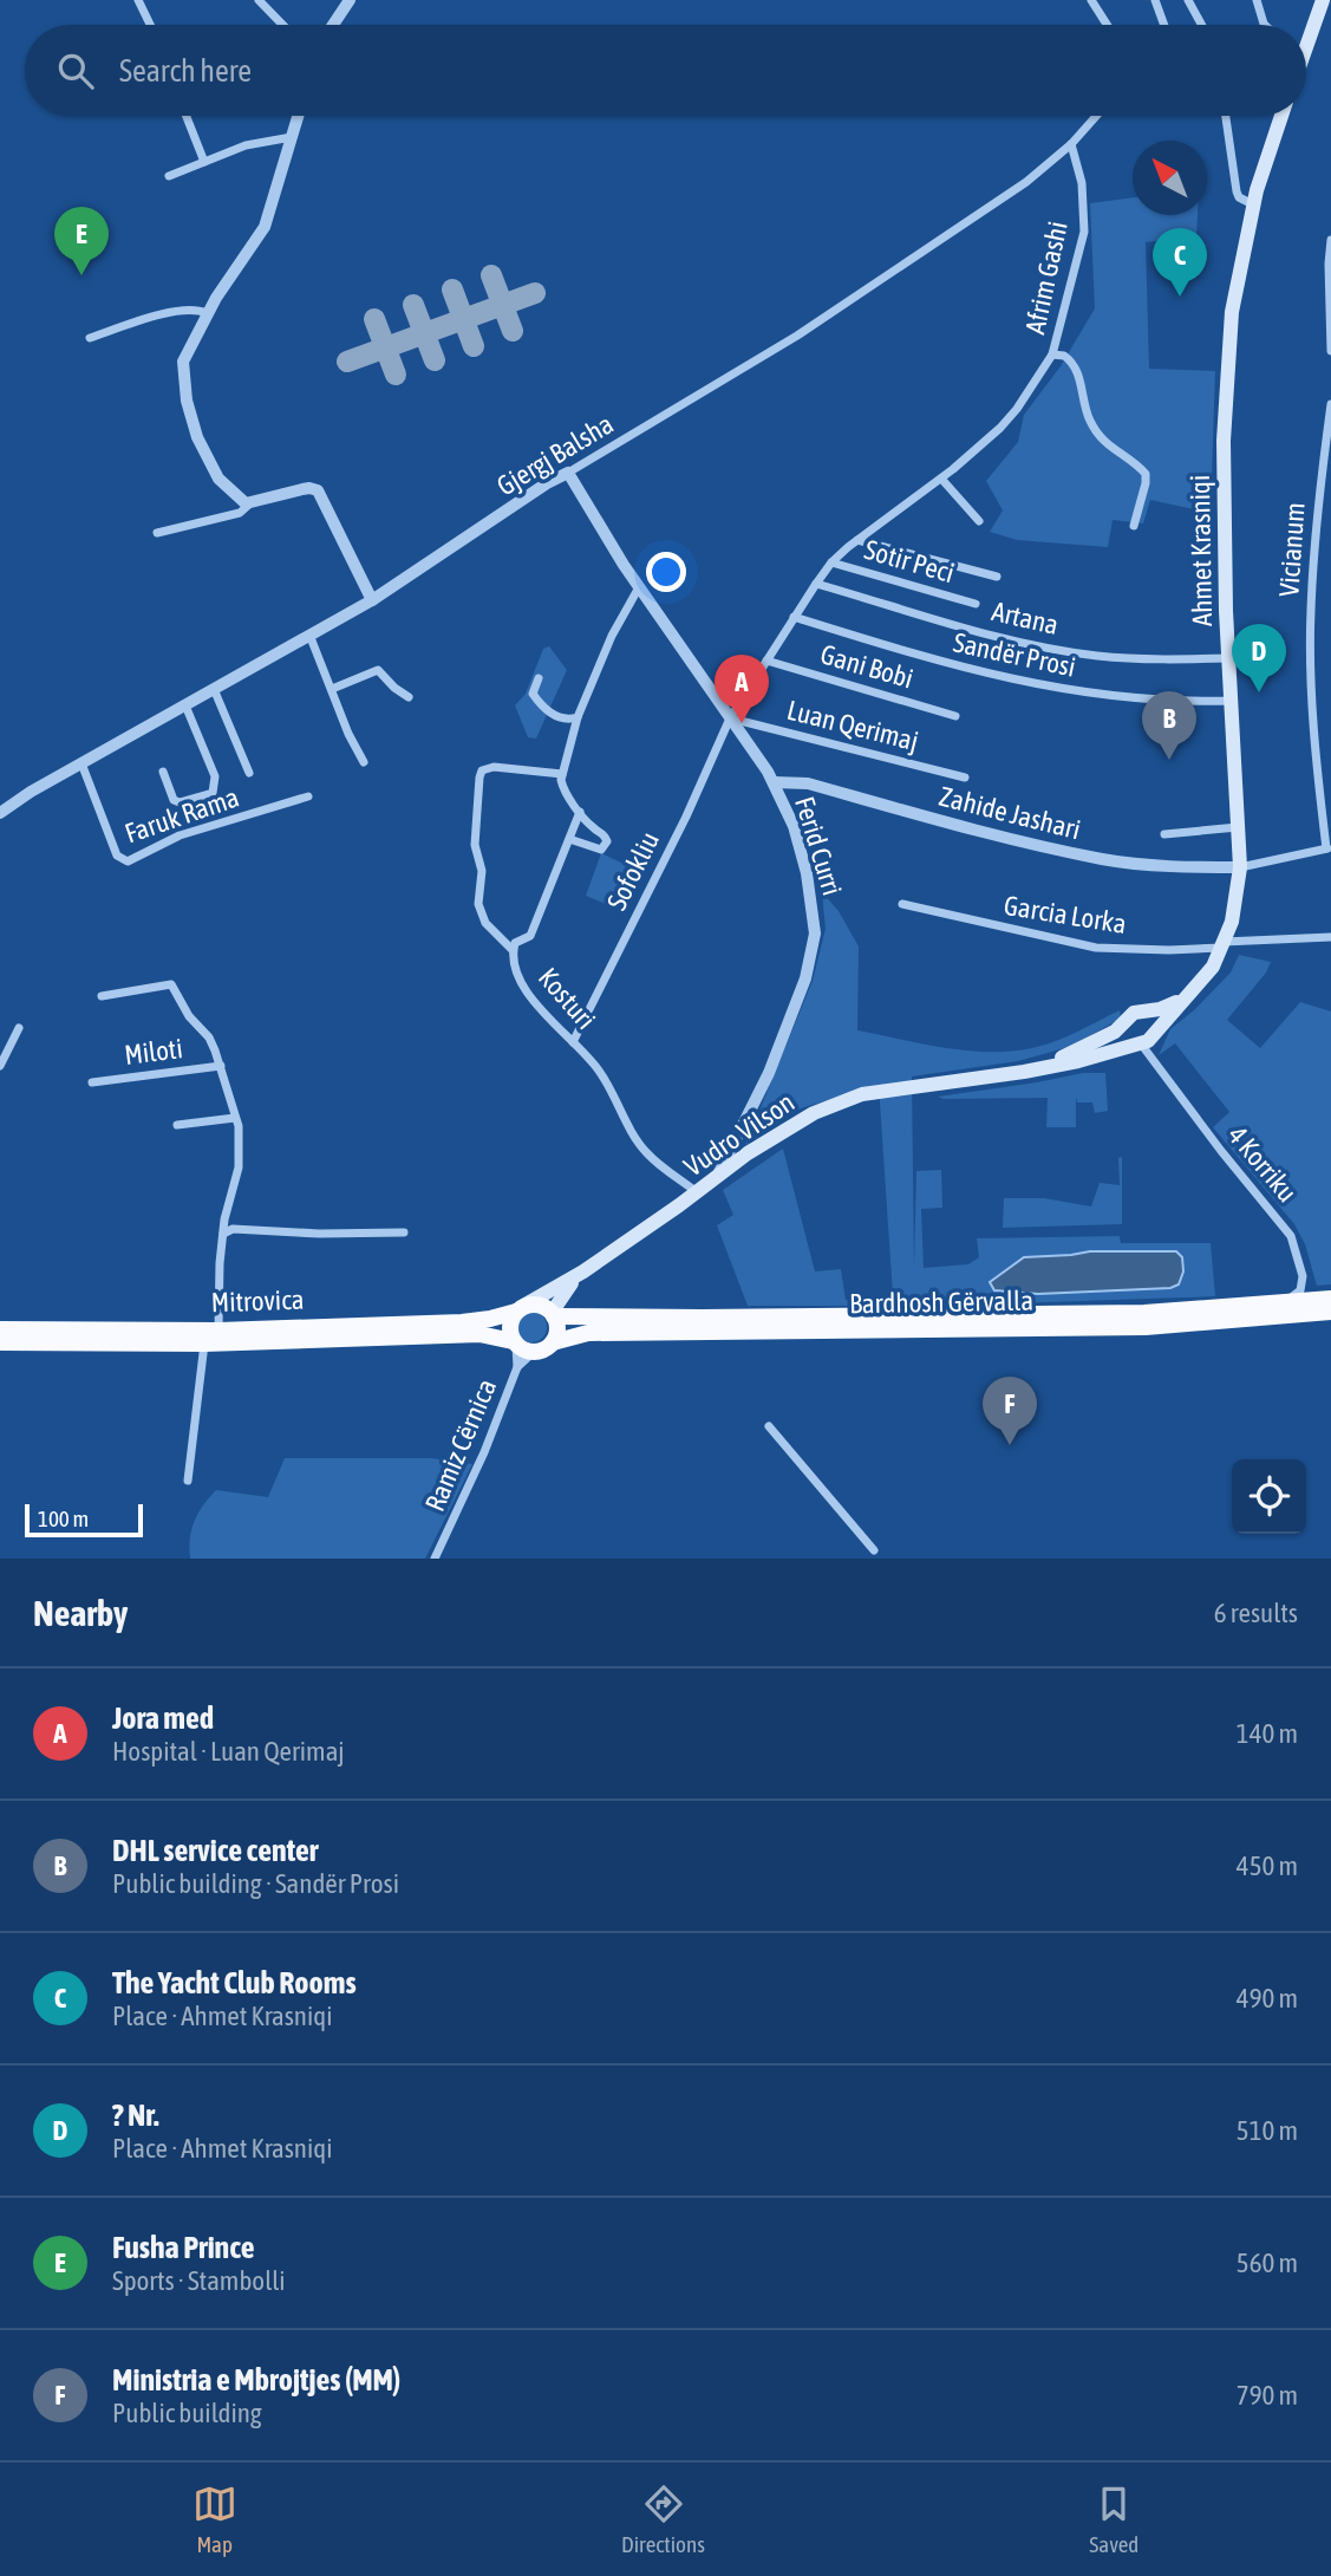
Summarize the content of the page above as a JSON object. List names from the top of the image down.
{
  "streets": {
    "highway": ["Mitrovica", "Bardhosh Gërvalla"],
    "main road": ["Ahmet Krasniqi", "Vudro Vilson"],
    "street": [
      "Afrim Gashi",
      "Gjergj Balsha",
      "Vicianum",
      "Sotir Peci",
      "Artana",
      "Sandër Prosi",
      "Gani Bobi",
      "Luan Qerimaj",
      "Zahide Jashari",
      "Faruk Rama",
      "Ferid Curri",
      "Sofokliu",
      "Garcia Lorka",
      "Kosturi",
      "Miloti",
      "4 Korriku",
      "Ramiz Cërnica"
    ]
  },
  "crossings": [
    ["Afrim Gashi", "Gjergj Balsha"],
    ["Afrim Gashi", "Sofokliu"],
    ["Gjergj Balsha", "Faruk Rama"],
    ["Gjergj Balsha", "Ferid Curri"],
    ["Ahmet Krasniqi", "Artana"],
    ["Ahmet Krasniqi", "Sandër Prosi"],
    ["Ahmet Krasniqi", "Zahide Jashari"],
    ["Ahmet Krasniqi", "Garcia Lorka"],
    ["Ahmet Krasniqi", "Vudro Vilson"],
    ["Ahmet Krasniqi", "4 Korriku"],
    ["Sotir Peci", "Sofokliu"],
    ["Artana", "Sofokliu"],
    ["Sandër Prosi", "Sofokliu"],
    ["Gani Bobi", "Sofokliu"],
    ["Luan Qerimaj", "Ferid Curri"],
    ["Luan Qerimaj", "Sofokliu"],
    ["Zahide Jashari", "Ferid Curri"],
    ["Ferid Curri", "Sofokliu"],
    ["Ferid Curri", "Vudro Vilson"],
    ["Sofokliu", "Kosturi"],
    ["Kosturi", "Vudro Vilson"],
    ["Vudro Vilson", "4 Korriku"],
    ["Mitrovica", "Bardhosh Gërvalla"],
    ["Mitrovica", "Ramiz Cërnica"],
    ["Bardhosh Gërvalla", "Ramiz Cërnica"]
  ],
  "scale_bar": "100 m",
  "north": "top left",
  "page": {
    "search": "Search here",
    "pins": [
      "E",
      "C",
      "D",
      "A",
      "B",
      "F"
    ],
    "scale": "100 m",
    "heading": ["Nearby", "6 results"],
    "list": [
      {
        "mark": "A",
        "name": "Jora med",
        "note": "Hospital · Luan Qerimaj",
        "value": "140 m"
      },
      {
        "mark": "B",
        "name": "DHL service center",
        "note": "Public building · Sandër Prosi",
        "value": "450 m"
      },
      {
        "mark": "C",
        "name": "The Yacht Club Rooms",
        "note": "Place · Ahmet Krasniqi",
        "value": "490 m"
      },
      {
        "mark": "D",
        "name": "? Nr.",
        "note": "Place · Ahmet Krasniqi",
        "value": "510 m"
      },
      {
        "mark": "E",
        "name": "Fusha Prince",
        "note": "Sports · Stambolli",
        "value": "560 m"
      },
      {
        "mark": "F",
        "name": "Ministria e Mbrojtjes (MM)",
        "note": "Public building",
        "value": "790 m"
      }
    ],
    "nav": ["Map", "Directions", "Saved"]
  }
}
